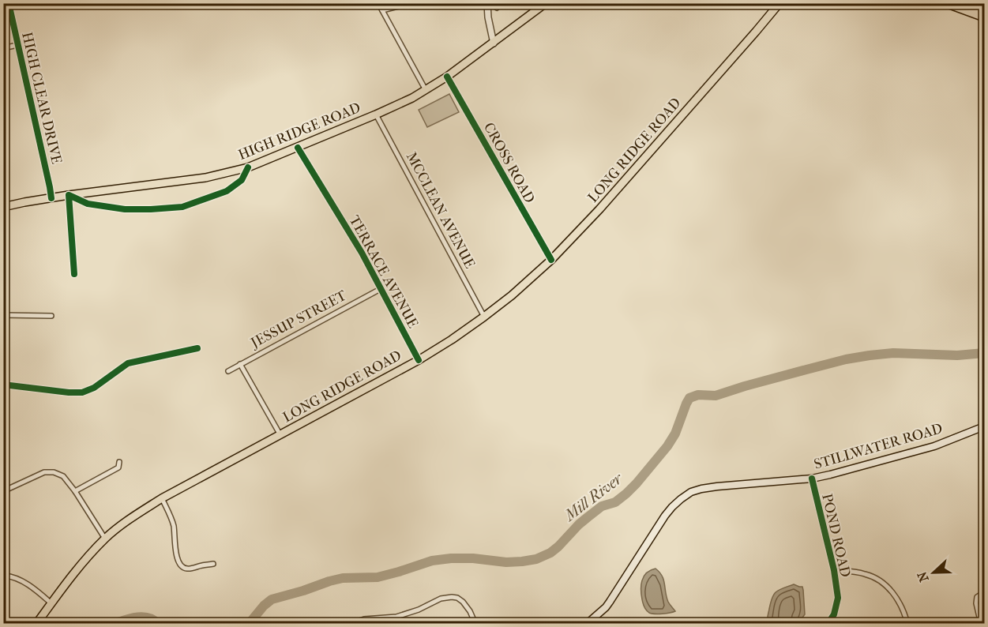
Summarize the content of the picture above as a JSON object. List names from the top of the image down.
{
  "streets": {
    "main road": ["HIGH RIDGE ROAD", "LONG RIDGE ROAD", "STILLWATER ROAD"],
    "street": [
      "HIGH CLEAR DRIVE",
      "CROSS ROAD",
      "MCCLEAN AVENUE",
      "TERRACE AVENUE",
      "JESSUP STREET",
      "POND ROAD"
    ]
  },
  "crossings": [
    ["HIGH CLEAR DRIVE", "HIGH RIDGE ROAD"],
    ["HIGH RIDGE ROAD", "CROSS ROAD"],
    ["HIGH RIDGE ROAD", "MCCLEAN AVENUE"],
    ["HIGH RIDGE ROAD", "TERRACE AVENUE"],
    ["LONG RIDGE ROAD", "CROSS ROAD"],
    ["LONG RIDGE ROAD", "MCCLEAN AVENUE"],
    ["LONG RIDGE ROAD", "TERRACE AVENUE"],
    ["TERRACE AVENUE", "JESSUP STREET"],
    ["STILLWATER ROAD", "POND ROAD"]
  ],
  "water": ["Mill River"],
  "north": "left"
}
